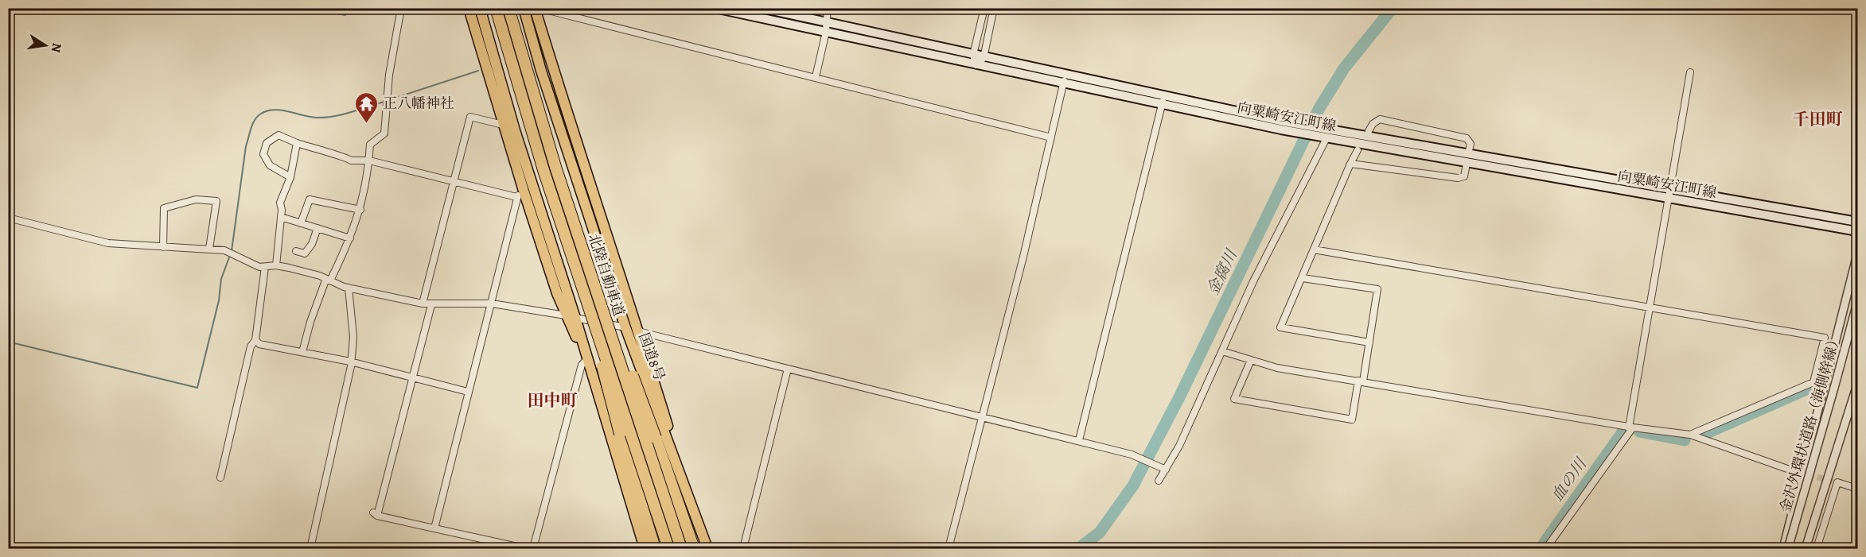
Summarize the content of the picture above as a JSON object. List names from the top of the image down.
{
  "streets": {
    "highway": ["北陸自動車道", "国道8号"],
    "main road": ["向粟崎安江町線"],
    "street": ["金沢外環状道路（海側幹線）"]
  },
  "districts": ["千田町", "田中町"],
  "water": ["金腐川", "血の川"],
  "places": {
    "temple": ["正八幡神社"]
  },
  "north": "right"
}
